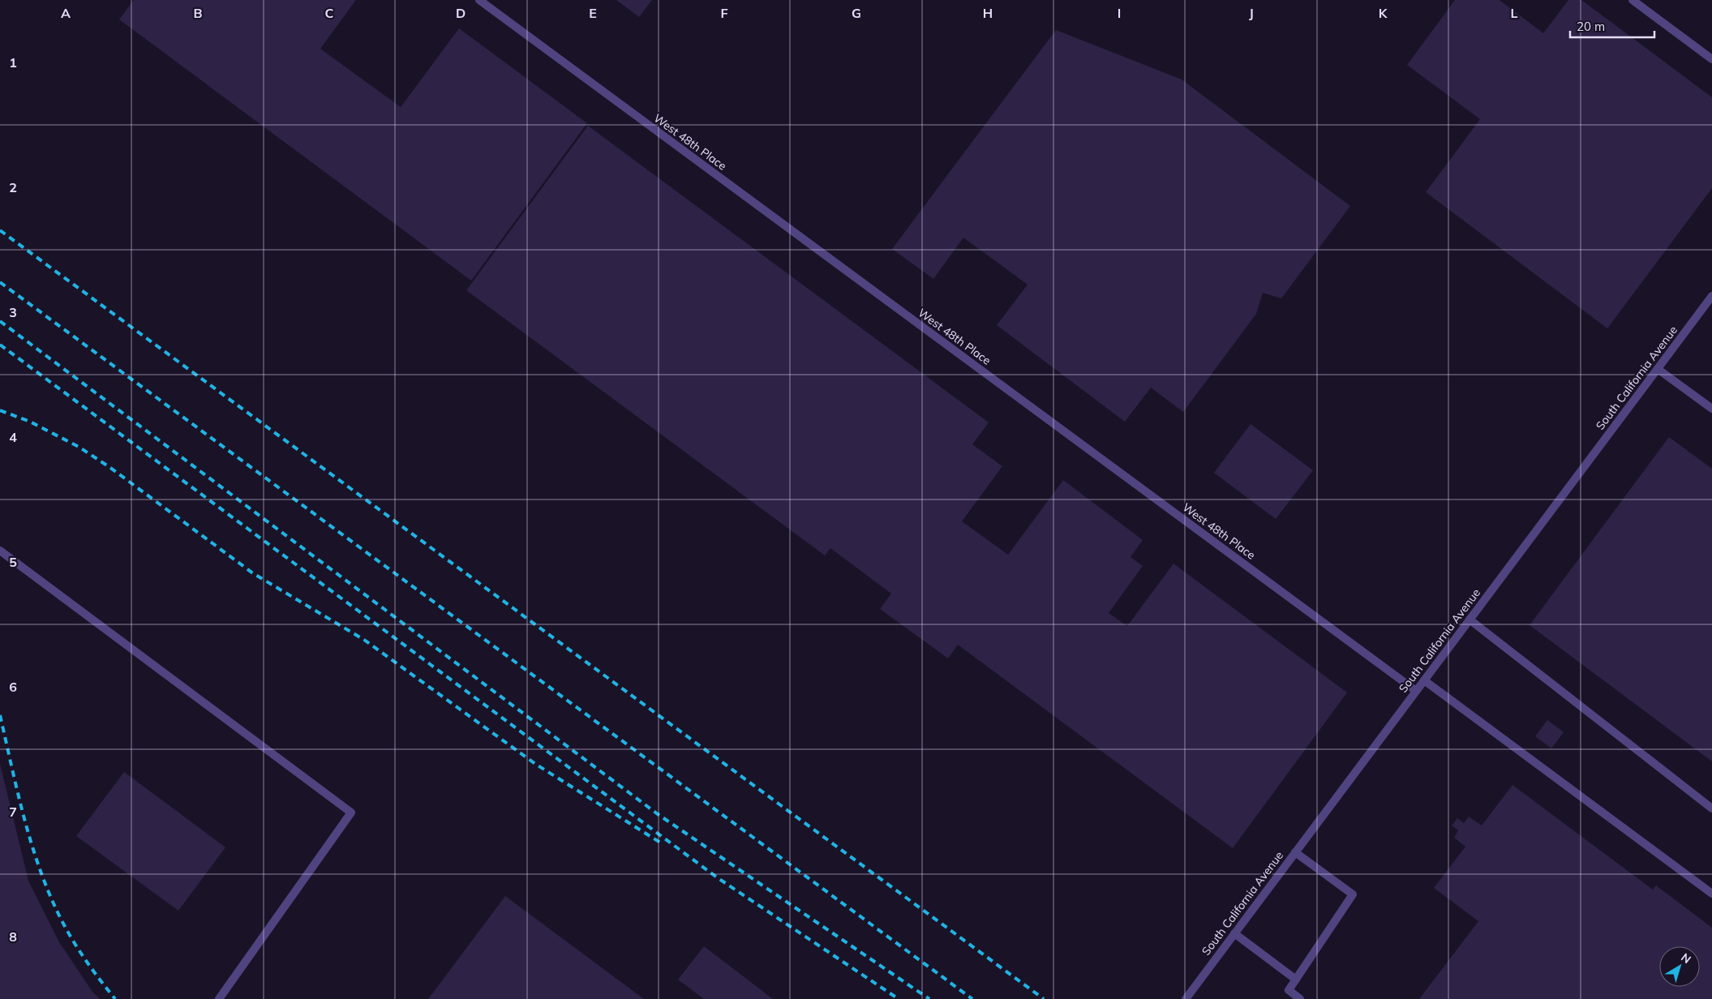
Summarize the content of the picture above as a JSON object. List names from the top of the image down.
{
  "streets": {
    "street": ["West 48th Place", "South California Avenue"]
  },
  "crossings": [
    ["West 48th Place", "South California Avenue"]
  ],
  "scale_bar": "20 m",
  "north": "top right",
  "grid": {
    "columns": [
      "A",
      "B",
      "C",
      "D",
      "E",
      "F",
      "G",
      "H",
      "I",
      "J",
      "K",
      "L"
    ],
    "rows": [
      "1",
      "2",
      "3",
      "4",
      "5",
      "6",
      "7",
      "8"
    ]
  }
}
